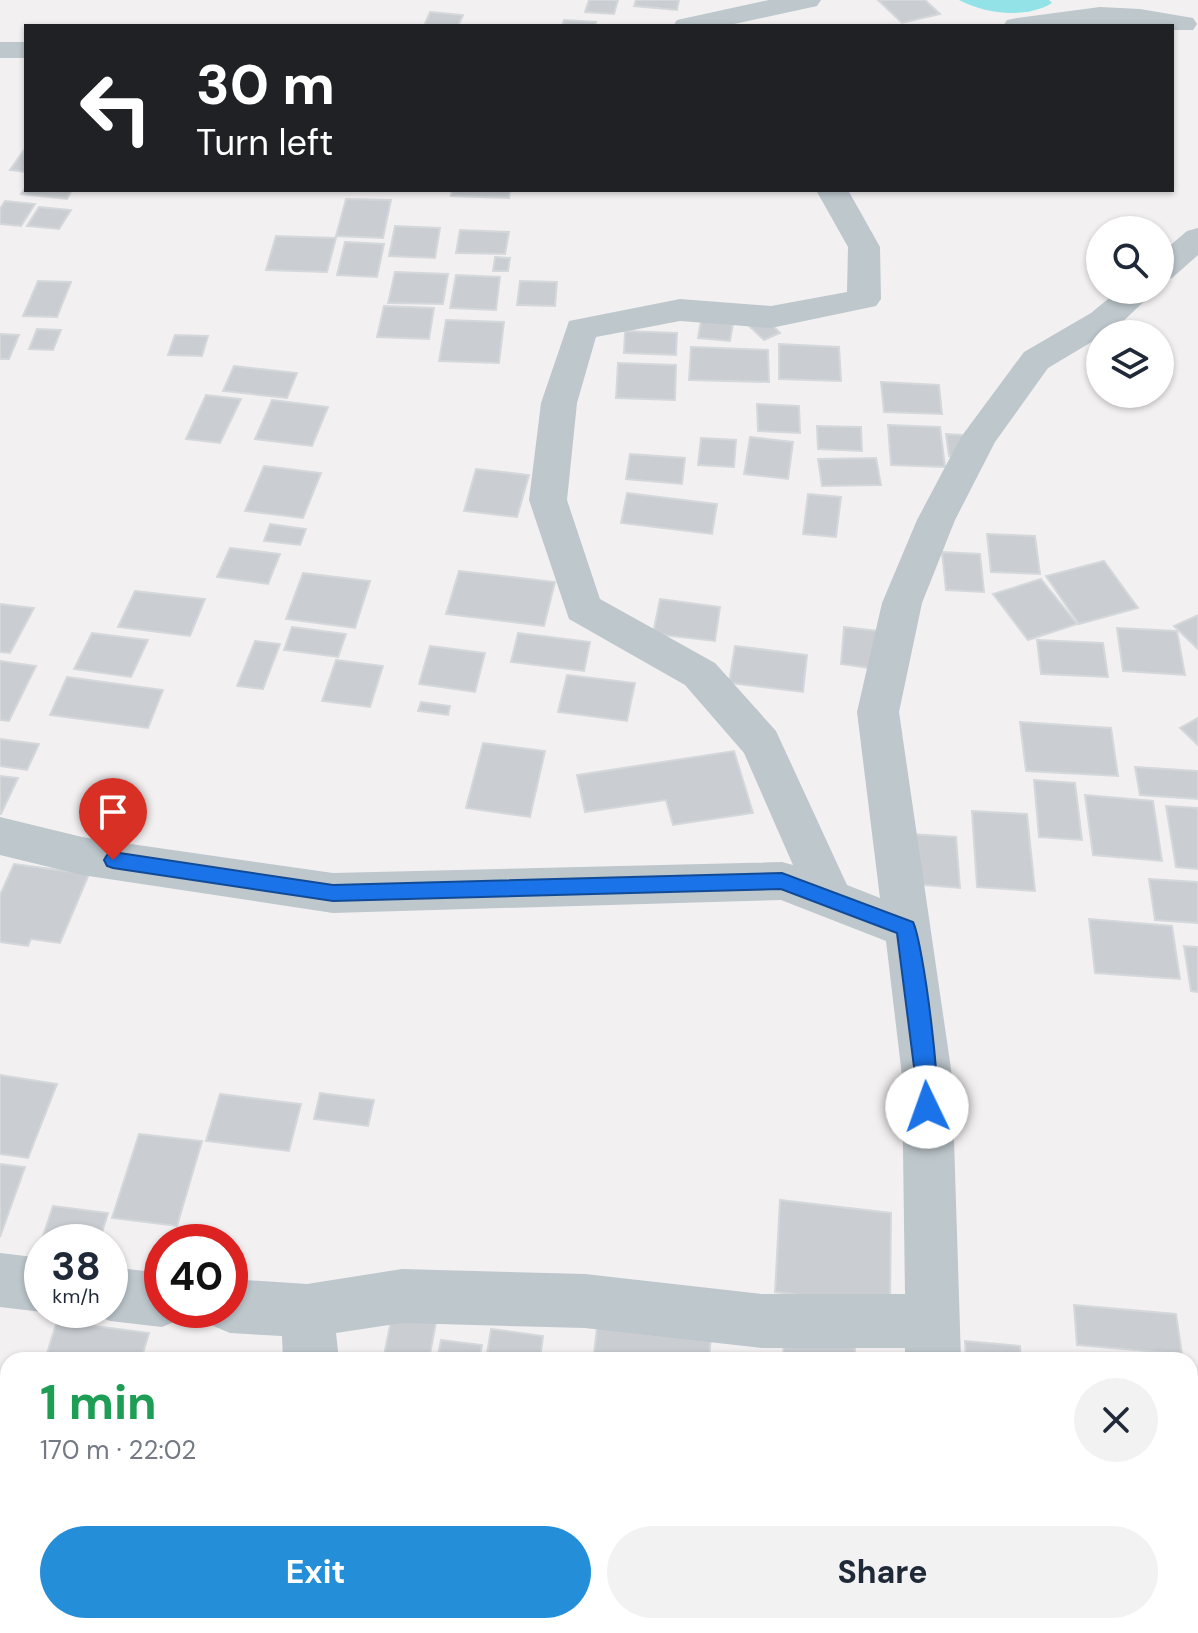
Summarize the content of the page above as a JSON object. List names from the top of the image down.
{
  "page": {
    "turn": ["30 m", "Turn left"],
    "speed": "38 km/h",
    "limit": "40",
    "heading": ["1 min", "170 m · 22:02"],
    "buttons": ["Exit", "Share"]
  }
}
